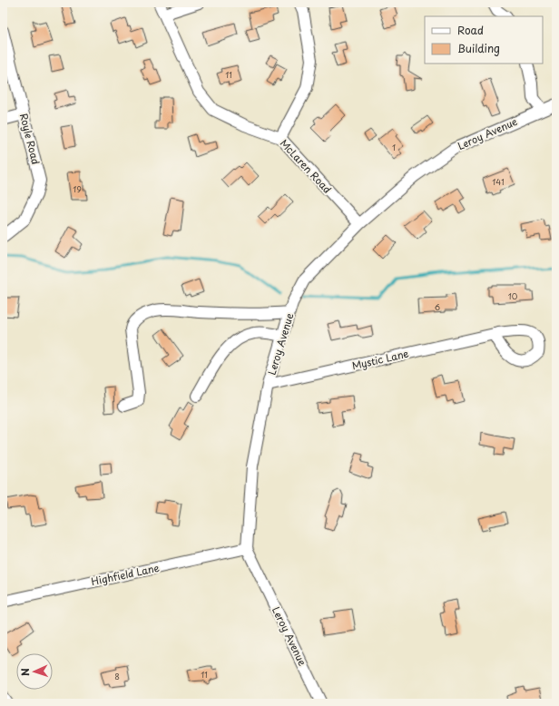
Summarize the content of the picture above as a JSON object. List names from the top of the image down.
{
  "streets": {
    "street": [
      "Leroy Avenue",
      "Royle Road",
      "McLaren Road",
      "Mystic Lane",
      "Highfield Lane"
    ]
  },
  "crossings": [
    ["Leroy Avenue", "McLaren Road"],
    ["Leroy Avenue", "Mystic Lane"],
    ["Leroy Avenue", "Highfield Lane"]
  ],
  "house_numbers": [
    "11",
    "1",
    "141",
    "19",
    "10",
    "6",
    "11",
    "8"
  ],
  "legend": ["Road", "Building"],
  "north": "left"
}
